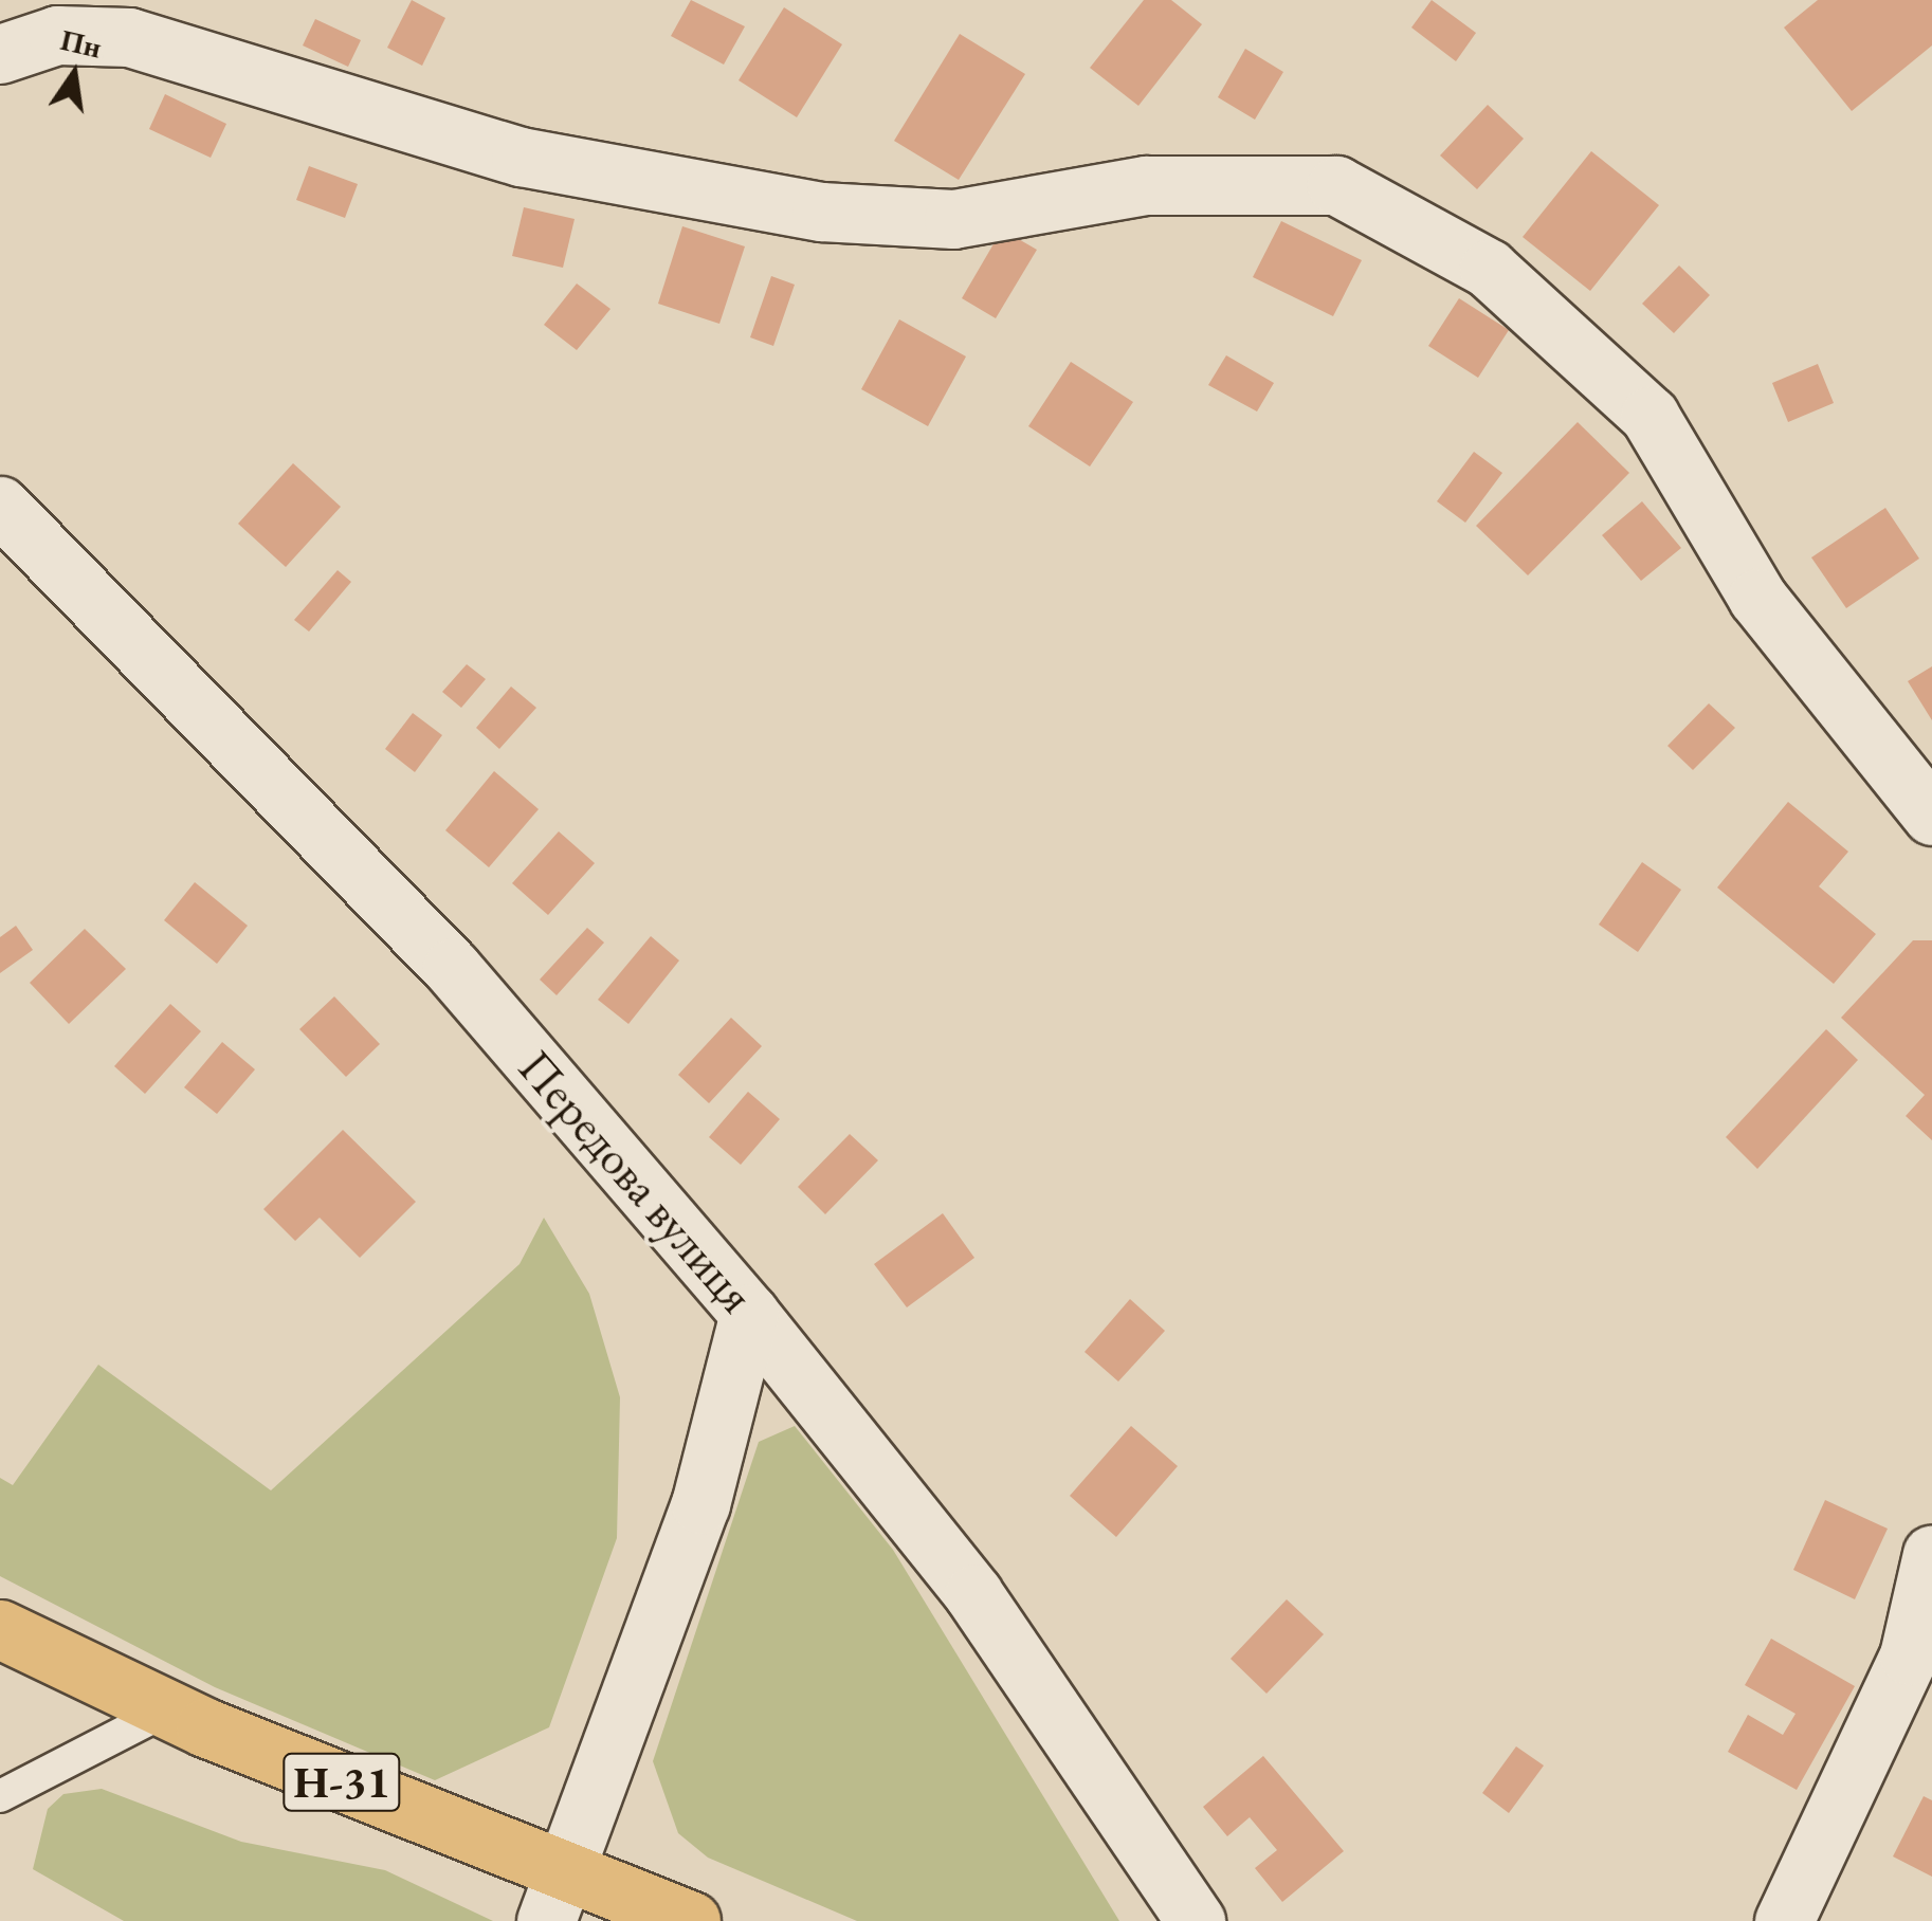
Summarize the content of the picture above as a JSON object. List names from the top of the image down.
{
  "streets": {
    "main road": ["Н-31"],
    "street": ["Передова вулиця"]
  },
  "north": "top"
}
